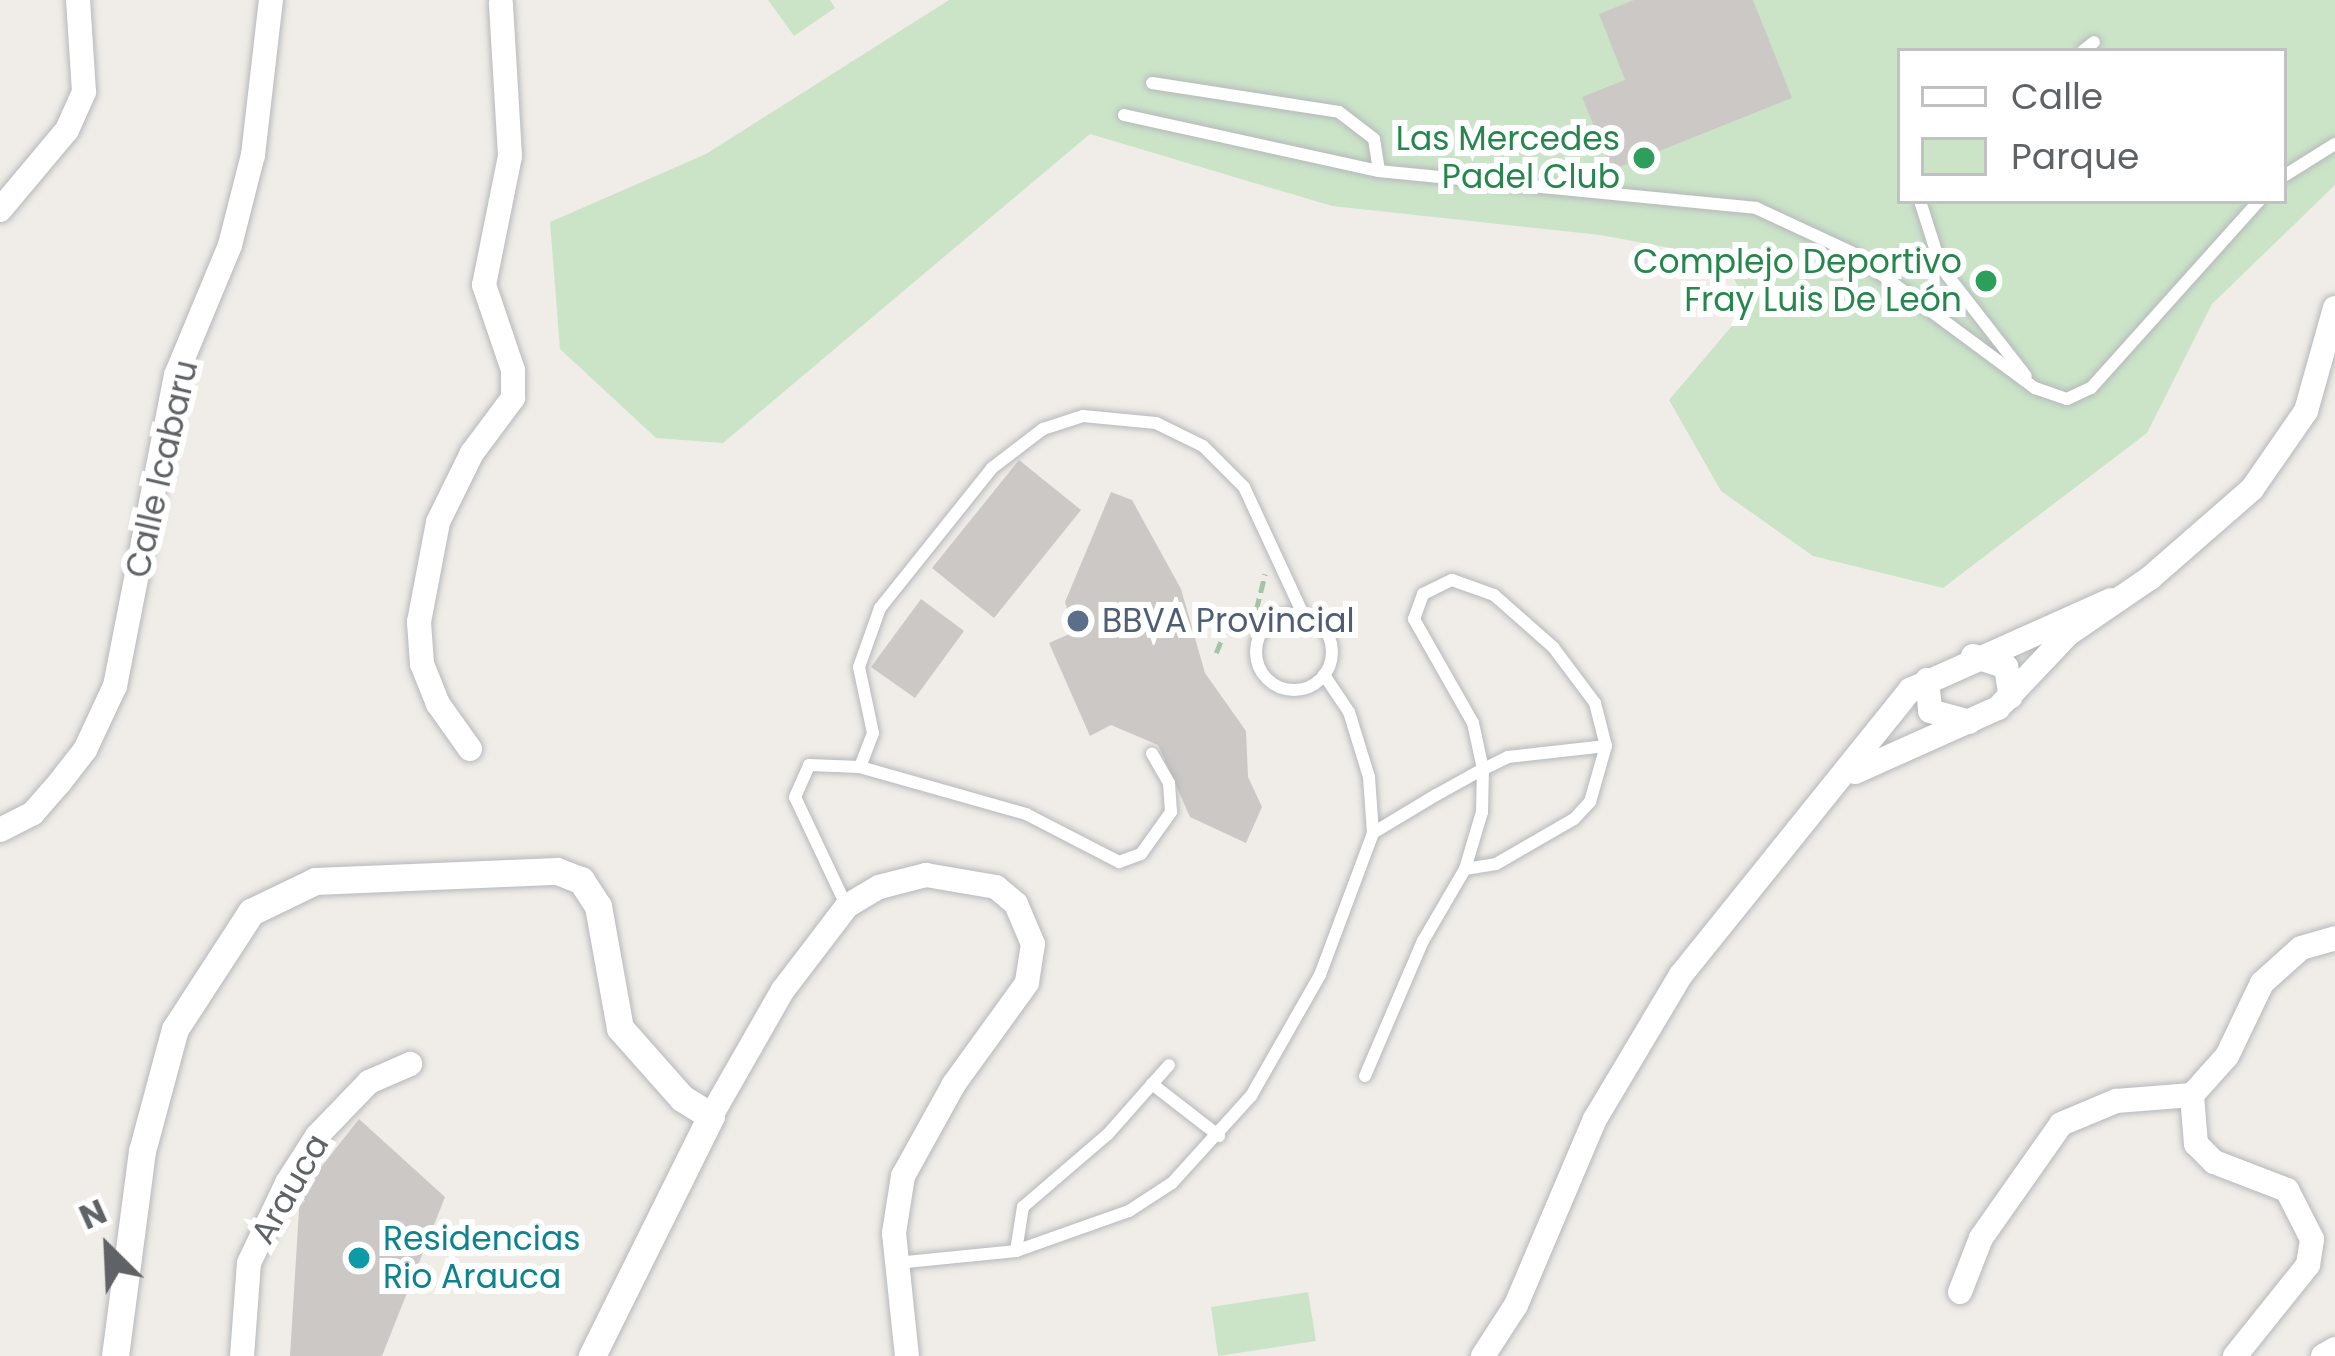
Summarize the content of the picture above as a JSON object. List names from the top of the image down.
{
  "streets": {
    "street": ["Calle Icabaru", "Arauca"]
  },
  "places": [
    "Las Mercedes Padel Club",
    "Complejo Deportivo Fray Luis De León",
    "BBVA Provincial",
    "Residencias Rio Arauca"
  ],
  "legend": ["Calle", "Parque"],
  "north": "top left"
}
